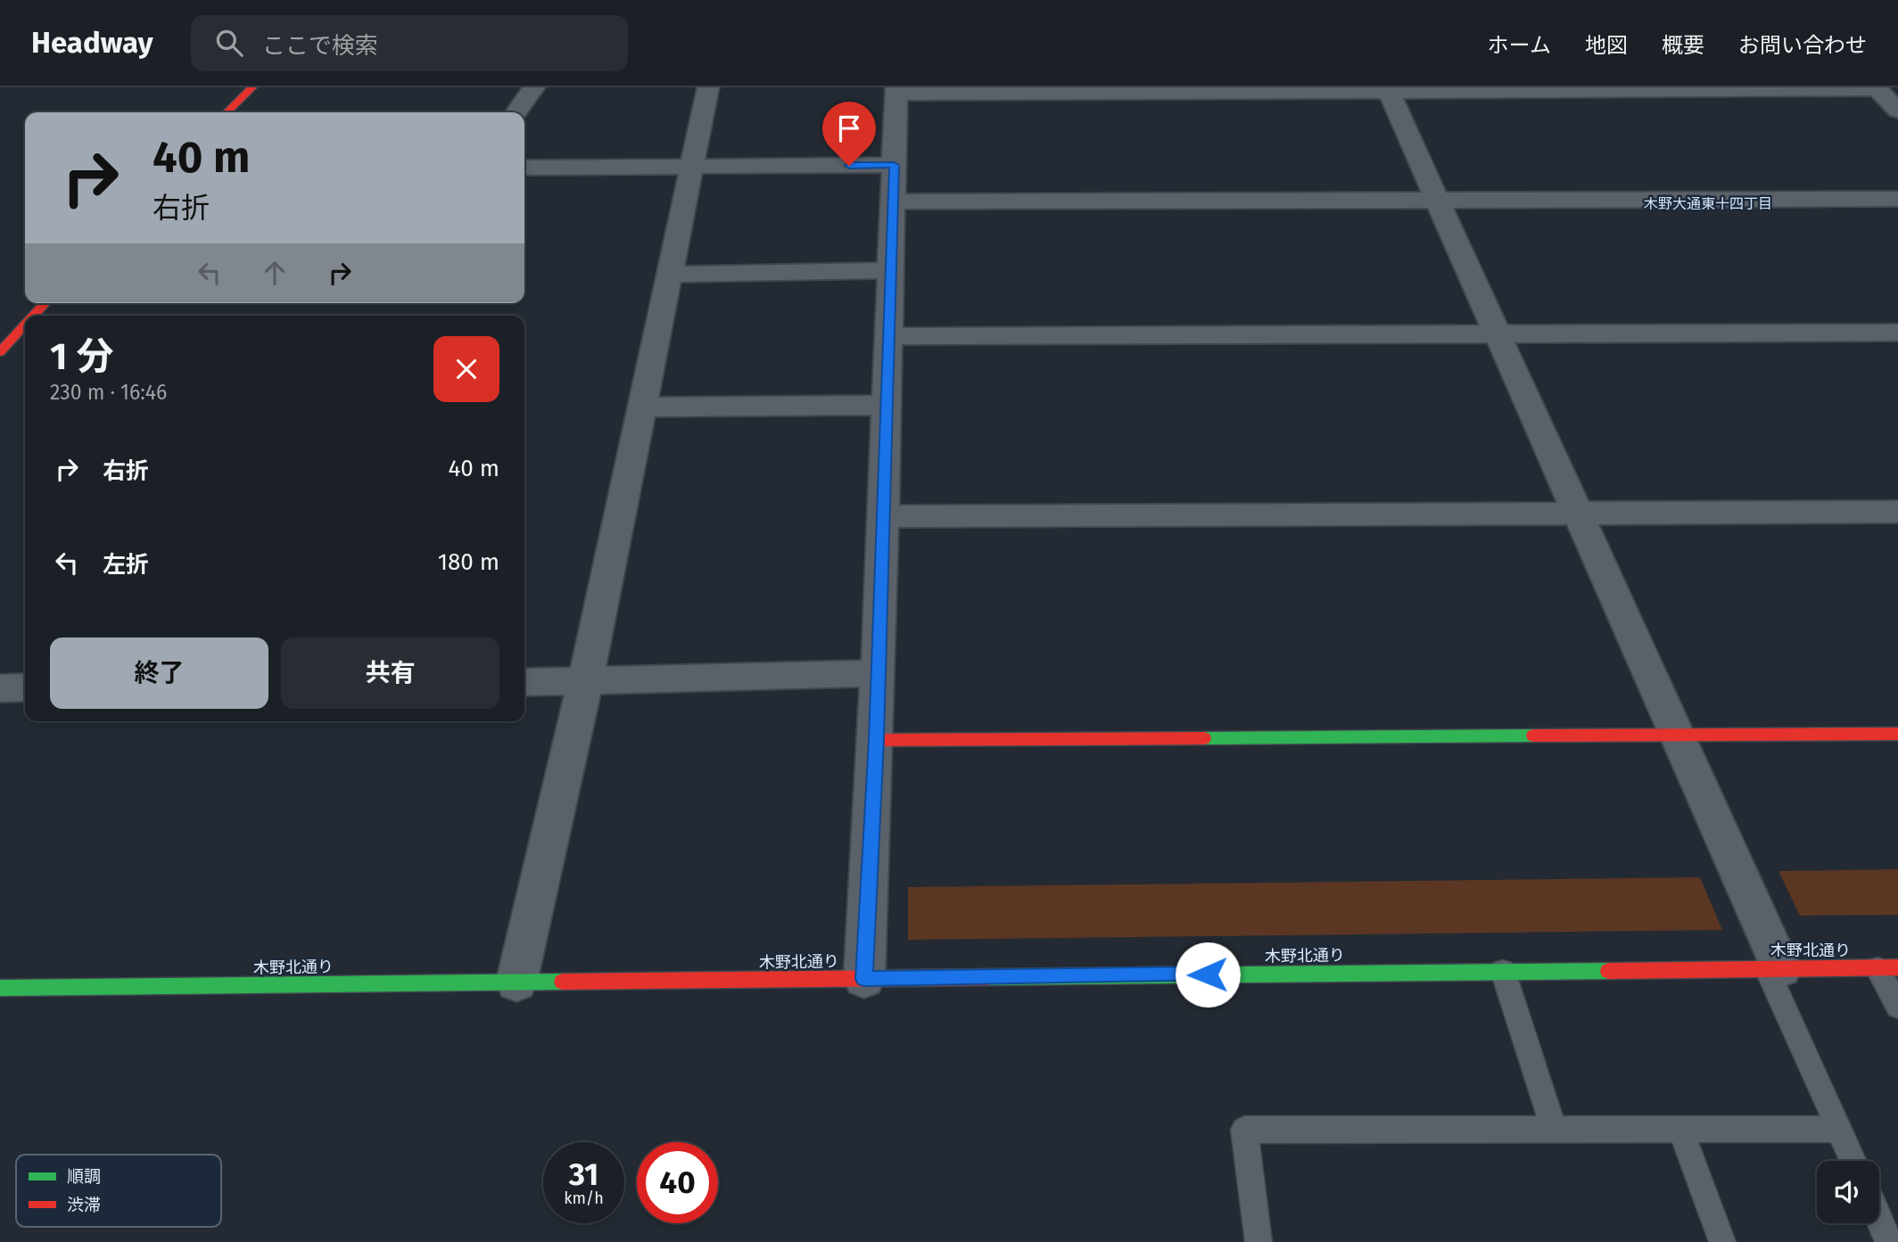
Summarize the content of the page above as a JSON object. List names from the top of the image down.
{
  "streets": {
    "main road": ["木野北通り"]
  },
  "districts": ["木野大通東十四丁目"],
  "legend": ["順調", "渋滞"],
  "page": {
    "header": "Headway",
    "search": "ここで検索",
    "nav": [
      "ホーム",
      "地図",
      "概要",
      "お問い合わせ"
    ],
    "turn": ["40 m", "右折"],
    "heading": ["1 分", "230 m · 16:46"],
    "list": [
      {
        "name": "右折",
        "value": "40 m"
      },
      {
        "name": "左折",
        "value": "180 m"
      }
    ],
    "buttons": ["終了", "共有"],
    "speed": "31 km/h",
    "limit": "40"
  }
}
